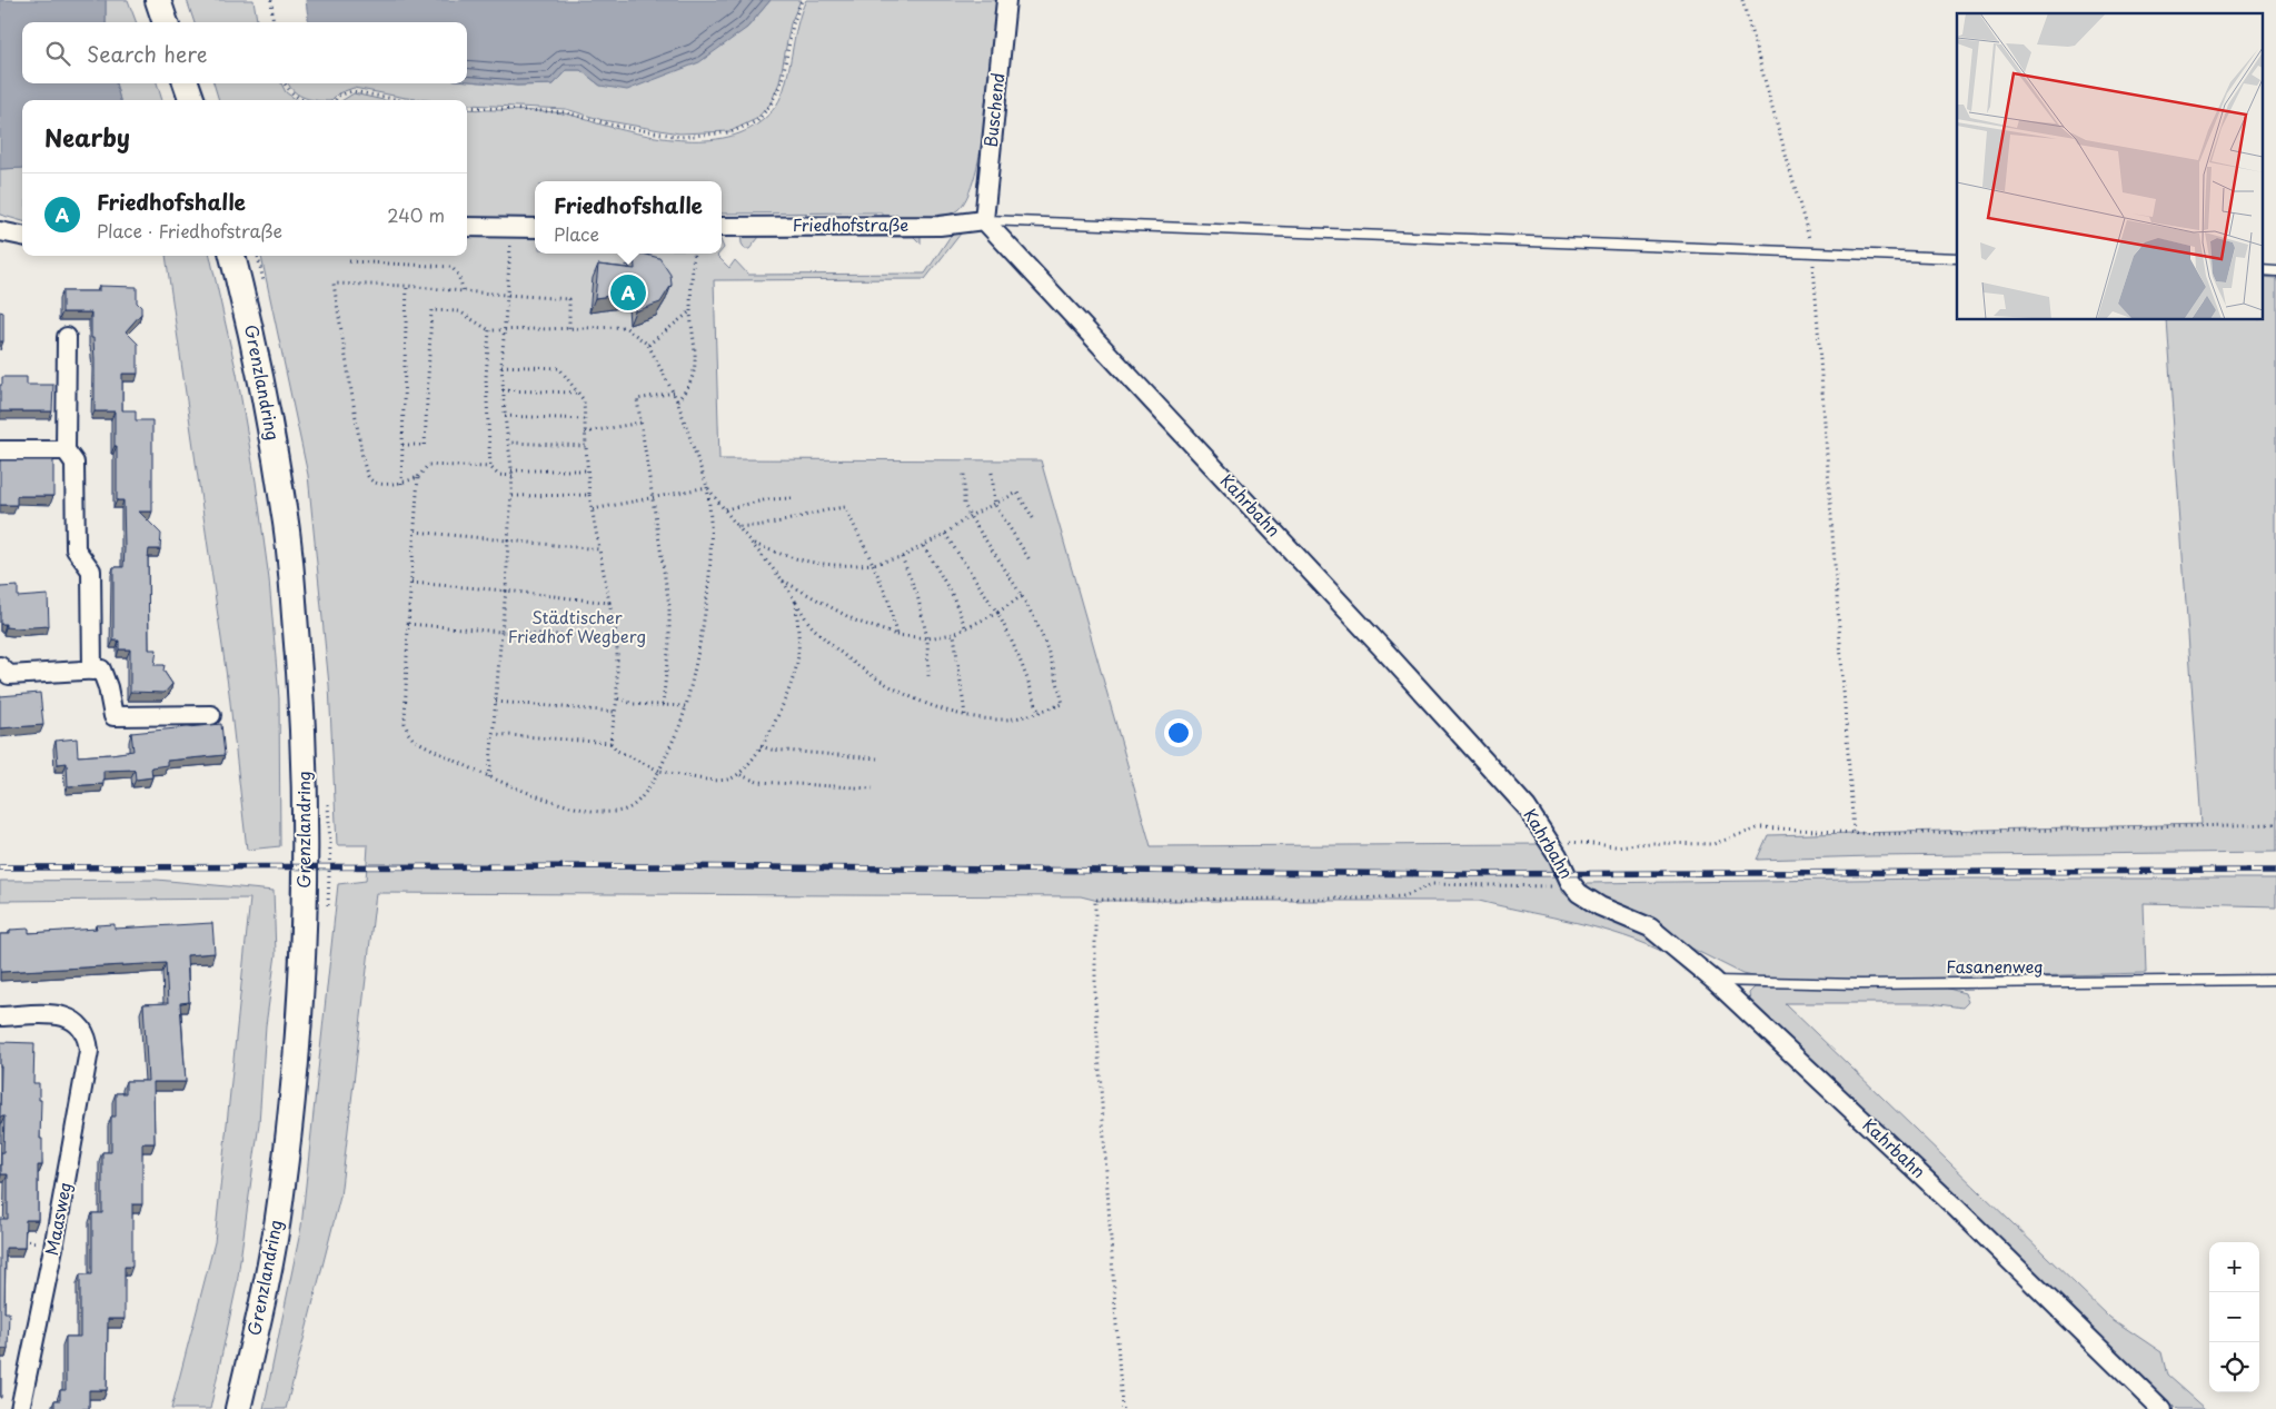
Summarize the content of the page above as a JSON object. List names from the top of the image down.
{
  "streets": {
    "main road": ["Grenzlandring"],
    "street": [
      "Buschend",
      "Friedhofstraße",
      "Kahrbahn",
      "Maasweg"
    ],
    "lane": ["Fasanenweg"]
  },
  "crossings": [
    ["Buschend", "Friedhofstraße"],
    ["Buschend", "Kahrbahn"],
    ["Friedhofstraße", "Kahrbahn"],
    ["Kahrbahn", "Fasanenweg"]
  ],
  "parks": ["Städtischer Friedhof Wegberg"],
  "page": {
    "search": "Search here",
    "heading": "Nearby",
    "list": [
      {
        "mark": "A",
        "name": "Friedhofshalle",
        "note": "Place · Friedhofstraße",
        "value": "240 m"
      }
    ],
    "popup": ["Friedhofshalle", "Place"],
    "pins": "A",
    "map_buttons": ["+", "−"]
  }
}
